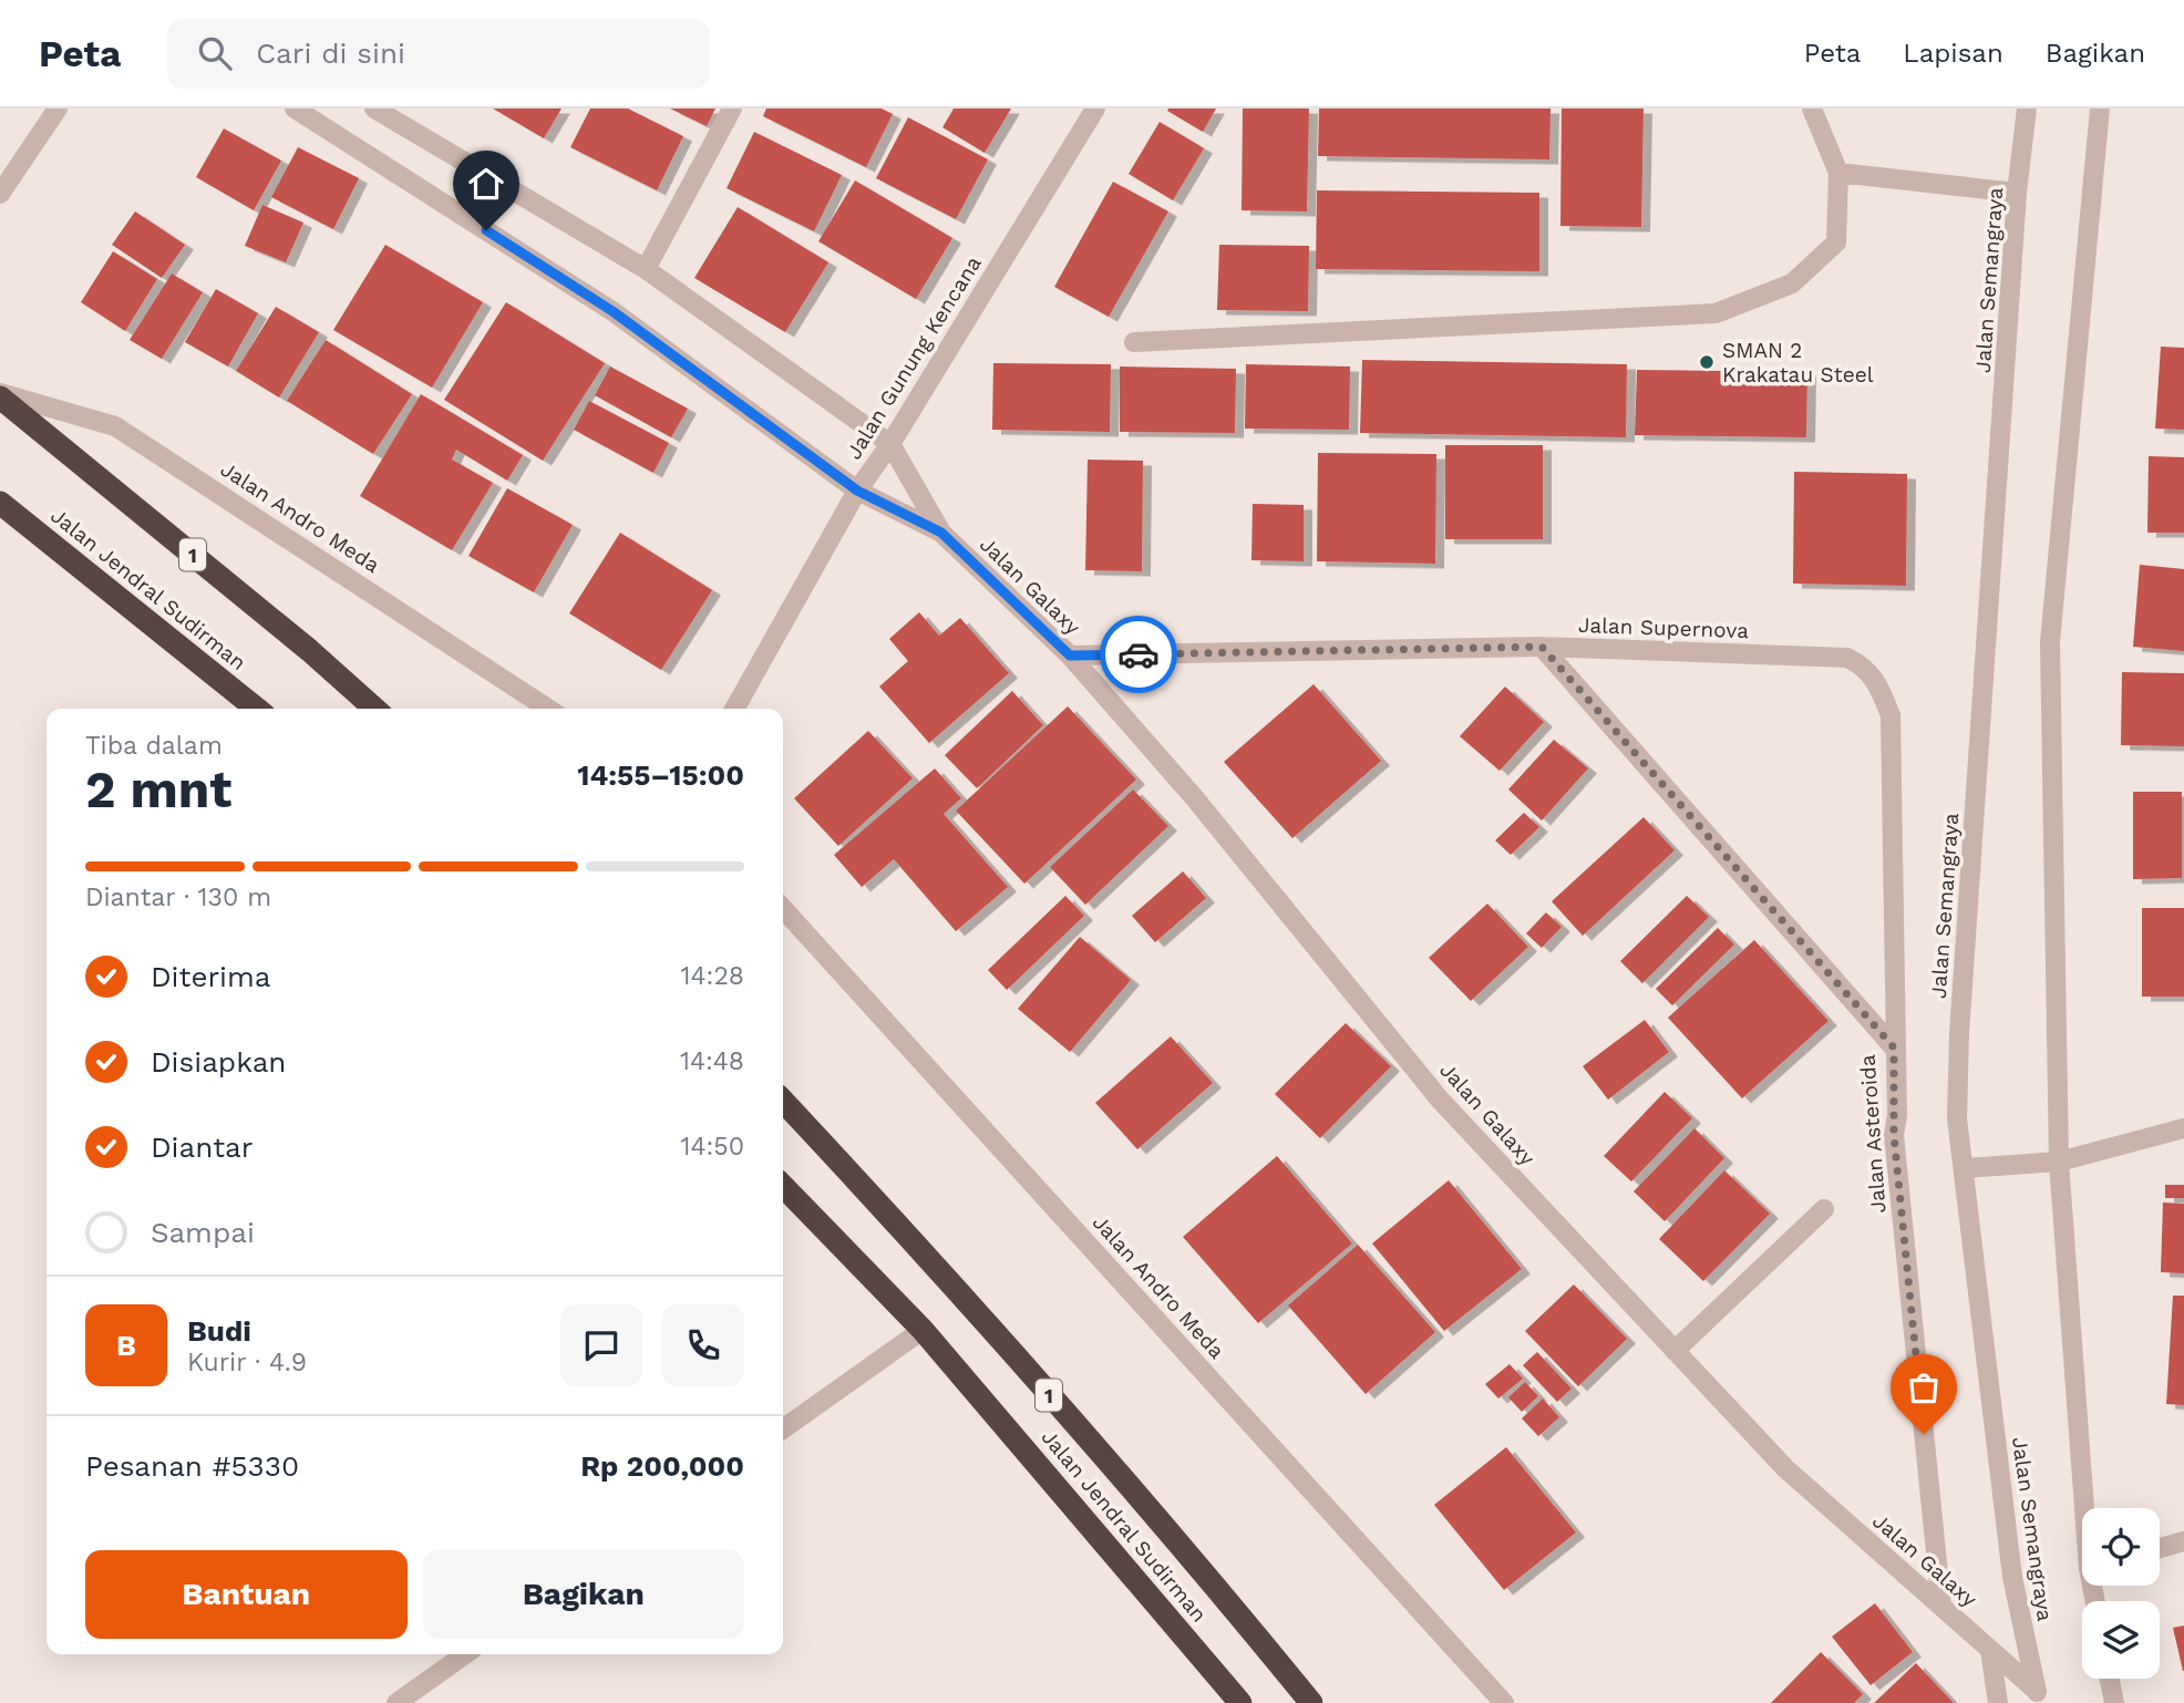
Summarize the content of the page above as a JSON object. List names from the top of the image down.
{
  "streets": {
    "highway": ["1", "Jalan Jendral Sudirman"],
    "street": [
      "Jalan Semangraya",
      "Jalan Gunung Kencana",
      "Jalan Andro Meda",
      "Jalan Galaxy",
      "Jalan Supernova",
      "Jalan Asteroida"
    ]
  },
  "crossings": [
    ["Jalan Semangraya", "Jalan Galaxy"],
    ["Jalan Gunung Kencana", "Jalan Galaxy"],
    ["Jalan Andro Meda", "1"],
    ["Jalan Galaxy", "Jalan Supernova"],
    ["Jalan Galaxy", "Jalan Asteroida"],
    ["Jalan Supernova", "Jalan Asteroida"]
  ],
  "places": ["SMAN 2 Krakatau Steel"],
  "page": {
    "header": "Peta",
    "search": "Cari di sini",
    "nav": ["Peta", "Lapisan", "Bagikan"],
    "heading": ["2 mnt", "Tiba dalam", "14:55–15:00"],
    "panel": [
      "Budi",
      "Kurir · 4.9",
      "Pesanan #5330",
      "Rp 200,000"
    ],
    "bar": "Diantar · 130 m",
    "list": [
      ["Diterima", "14:28"],
      ["Disiapkan", "14:48"],
      ["Diantar", "14:50"],
      "Sampai"
    ],
    "round": "B",
    "buttons": ["Bantuan", "Bagikan"]
  }
}
